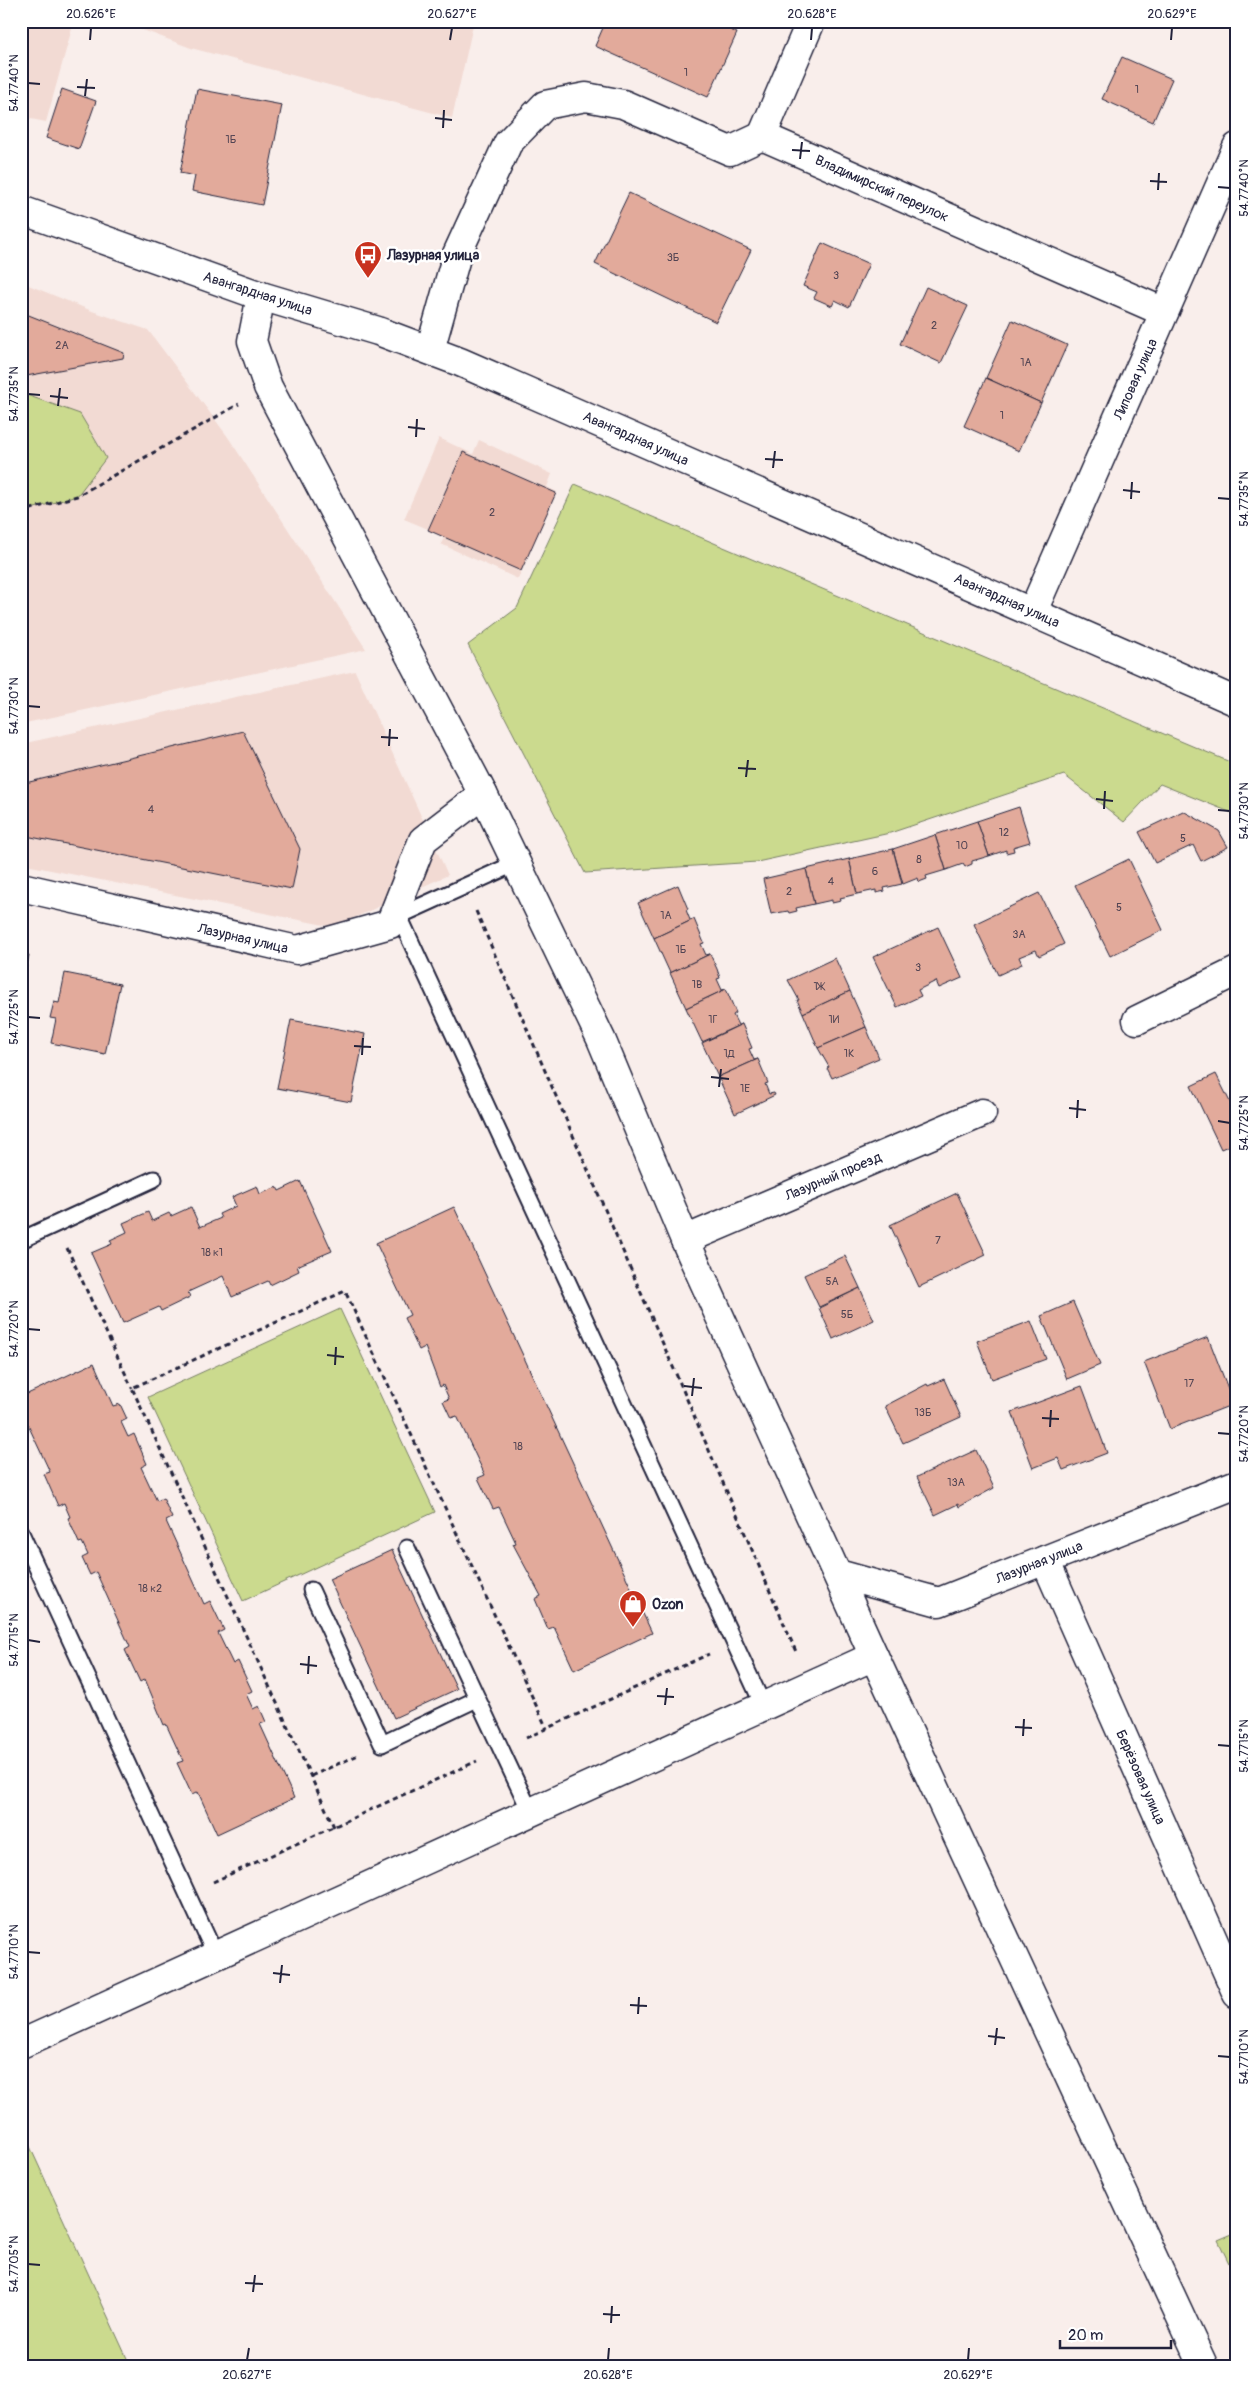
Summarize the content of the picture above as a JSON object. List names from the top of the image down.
{
  "streets": {
    "street": [
      "Владимирский переулок",
      "Авангардная улица",
      "Липовая улица",
      "Лазурная улица",
      "Лазурный проезд",
      "Берёзовая улица"
    ]
  },
  "crossings": [
    ["Владимирский переулок", "Липовая улица"],
    ["Авангардная улица", "Липовая улица"],
    ["Лазурная улица", "Берёзовая улица"]
  ],
  "places": {
    "bus stop": ["Лазурная улица"],
    "shop": ["Ozon"]
  },
  "house_numbers": [
    "1",
    "1",
    "1Б",
    "3Б",
    "3",
    "2",
    "2А",
    "1А",
    "1",
    "2",
    "4",
    "12",
    "5",
    "10",
    "8",
    "6",
    "4",
    "2",
    "5",
    "1А",
    "3А",
    "1Б",
    "3",
    "1В",
    "1Ж",
    "1Г",
    "1И",
    "1Д",
    "1К",
    "1Е",
    "7",
    "18 к1",
    "5А",
    "5Б",
    "17",
    "13Б",
    "18",
    "13А",
    "18 к2"
  ],
  "scale_bar": "20 m",
  "coordinates": [
    "20.626°E",
    "20.627°E",
    "20.628°E",
    "20.629°E",
    "54.7740°N",
    "54.7735°N",
    "54.7730°N",
    "54.7725°N",
    "54.7720°N",
    "54.7715°N",
    "54.7710°N",
    "54.7705°N"
  ]
}
